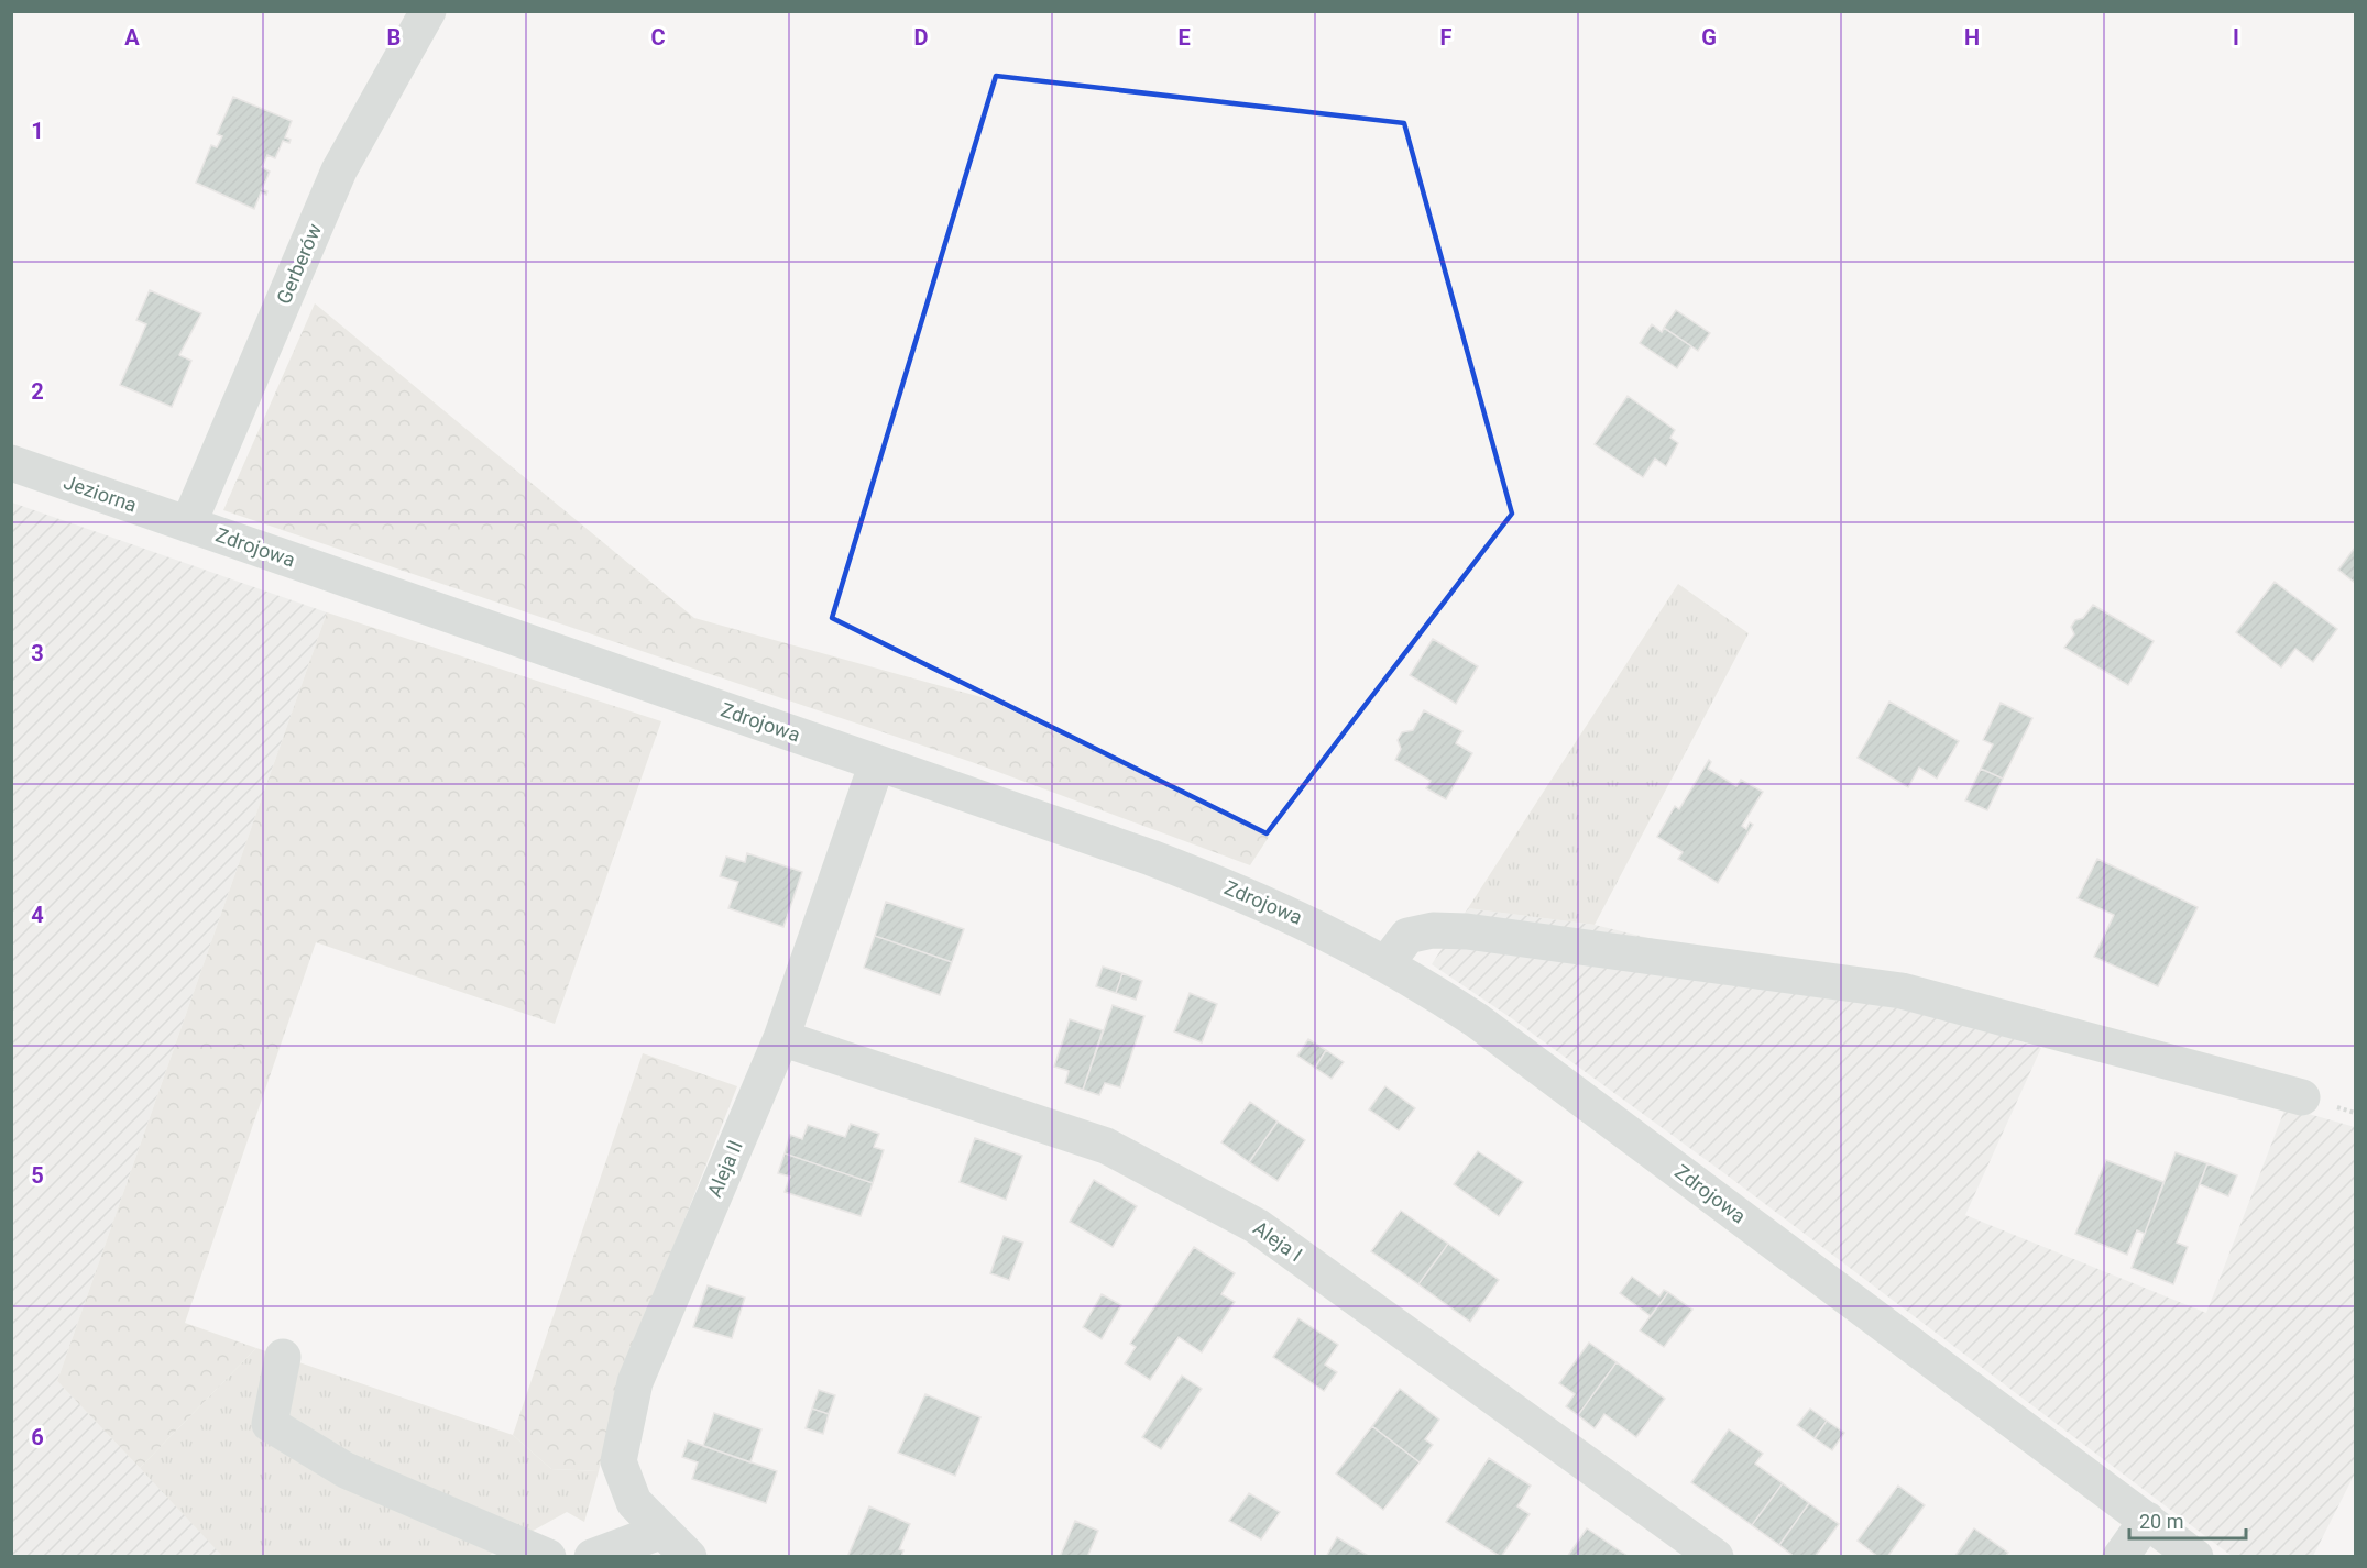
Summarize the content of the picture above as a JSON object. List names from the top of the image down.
{
  "streets": {
    "street": [
      "Gerberów",
      "Jeziorna",
      "Zdrojowa",
      "Aleja II",
      "Aleja I"
    ]
  },
  "crossings": [
    ["Gerberów", "Jeziorna"],
    ["Gerberów", "Zdrojowa"],
    ["Jeziorna", "Zdrojowa"],
    ["Zdrojowa", "Aleja II"],
    ["Aleja II", "Aleja I"]
  ],
  "scale_bar": "20 m",
  "grid": {
    "columns": [
      "A",
      "B",
      "C",
      "D",
      "E",
      "F",
      "G",
      "H",
      "I"
    ],
    "rows": [
      "1",
      "2",
      "3",
      "4",
      "5",
      "6"
    ]
  }
}
